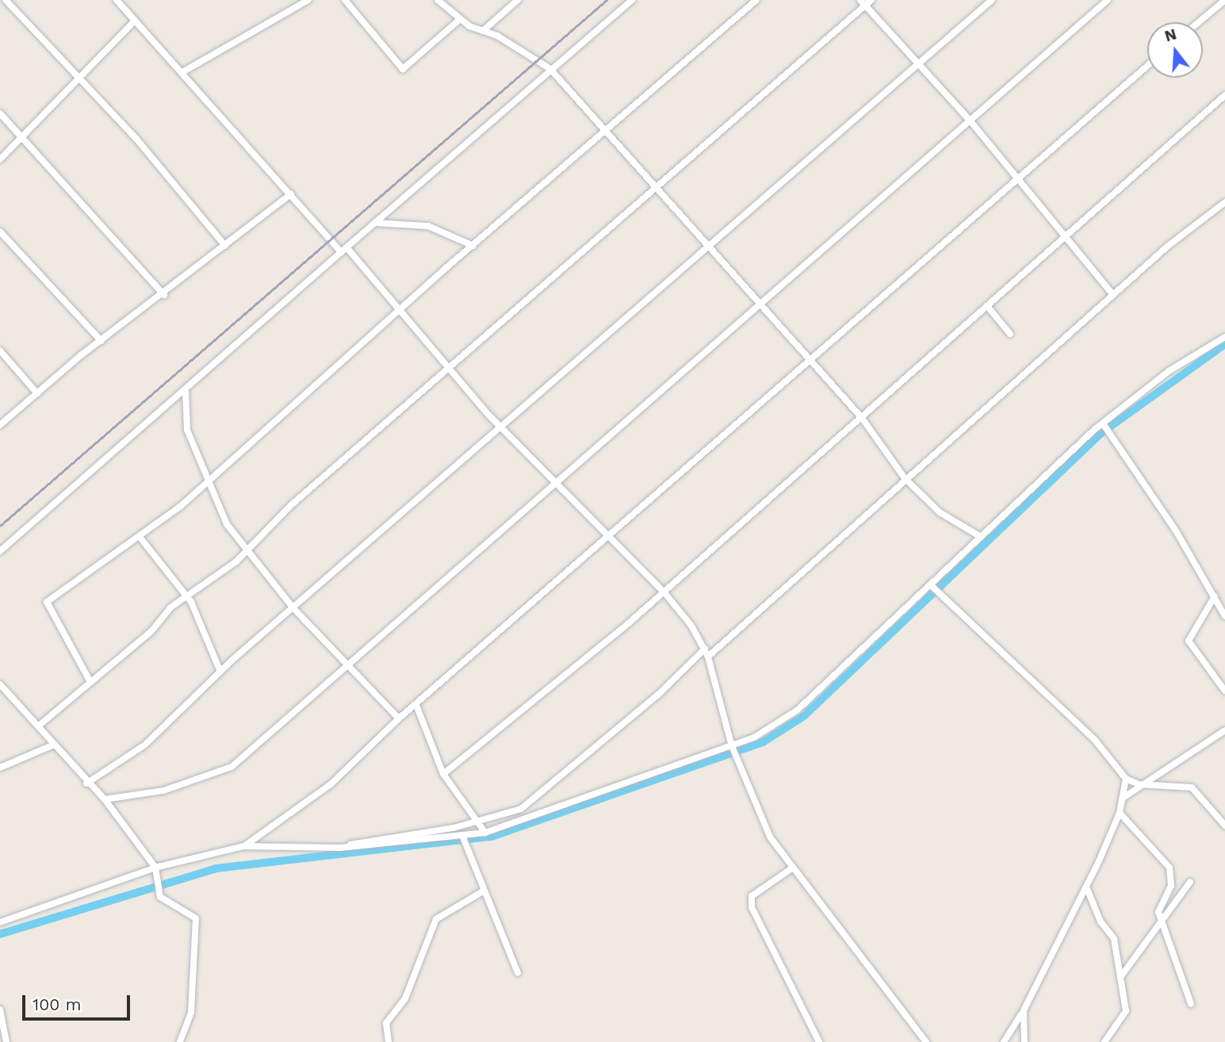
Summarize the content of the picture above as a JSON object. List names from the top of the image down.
{
  "scale_bar": "100 m",
  "north": "top"
}
